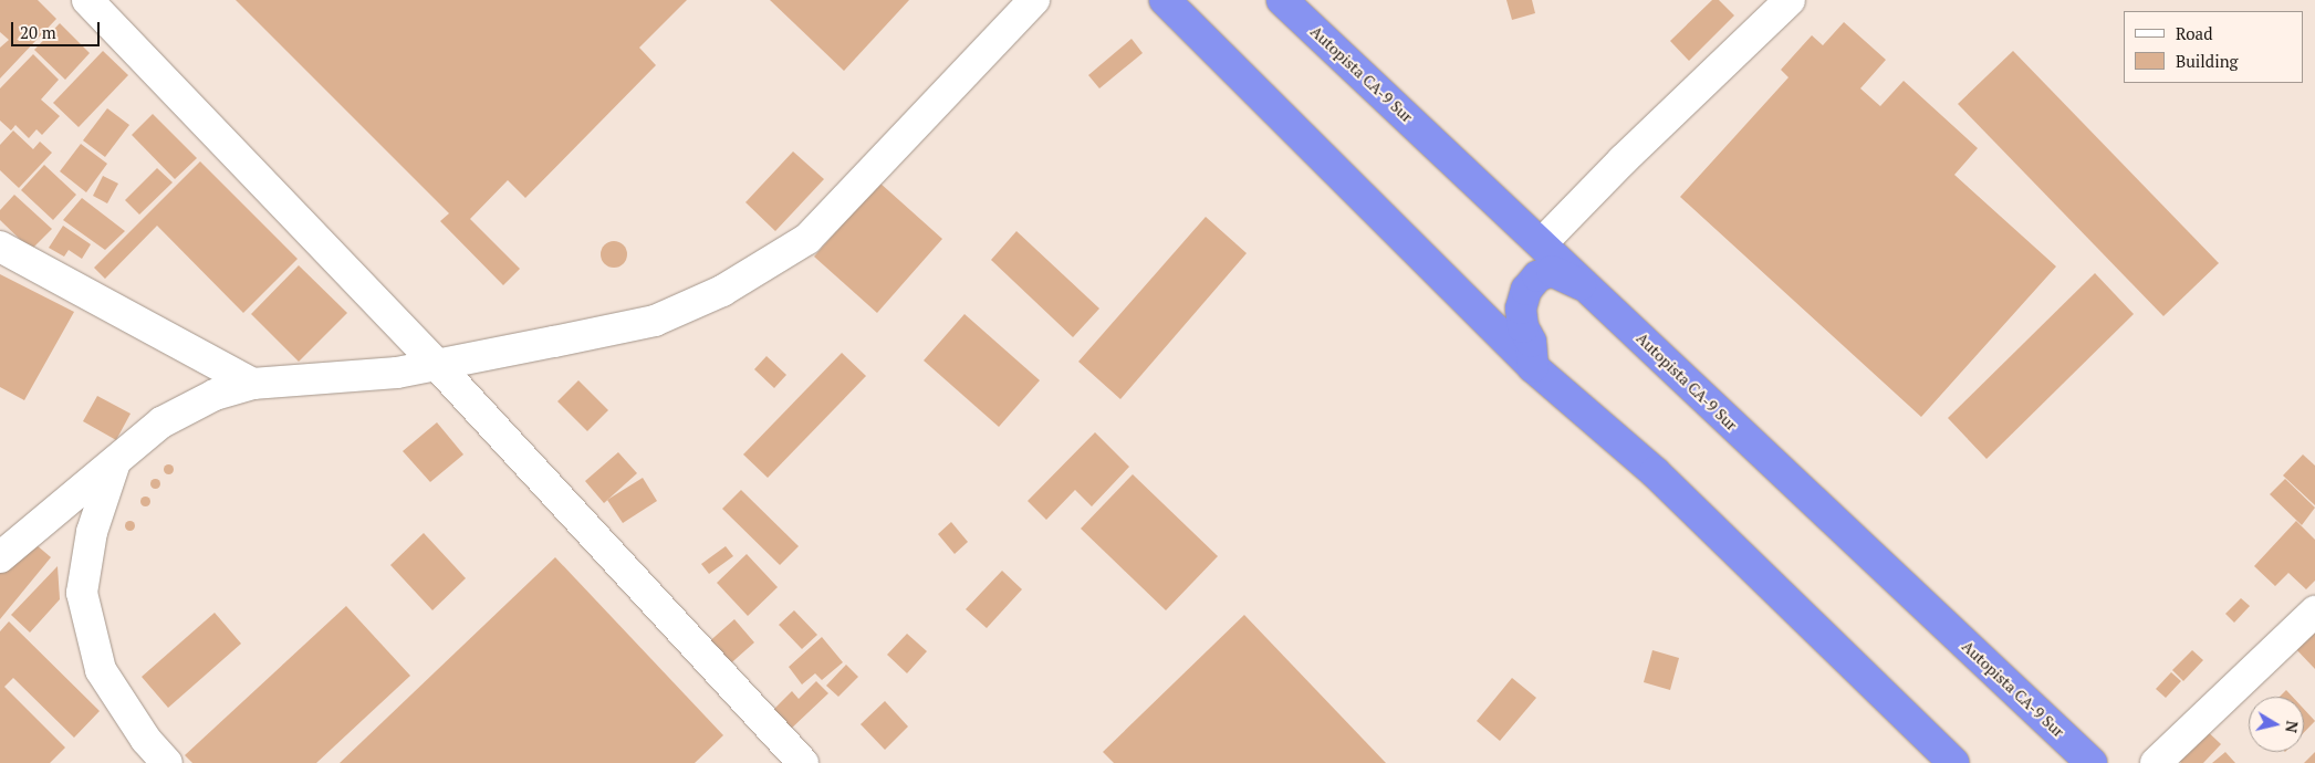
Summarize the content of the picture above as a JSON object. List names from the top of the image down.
{
  "streets": {
    "highway": ["Autopista CA-9 Sur"]
  },
  "legend": ["Road", "Building"],
  "scale_bar": "20 m",
  "north": "right"
}
